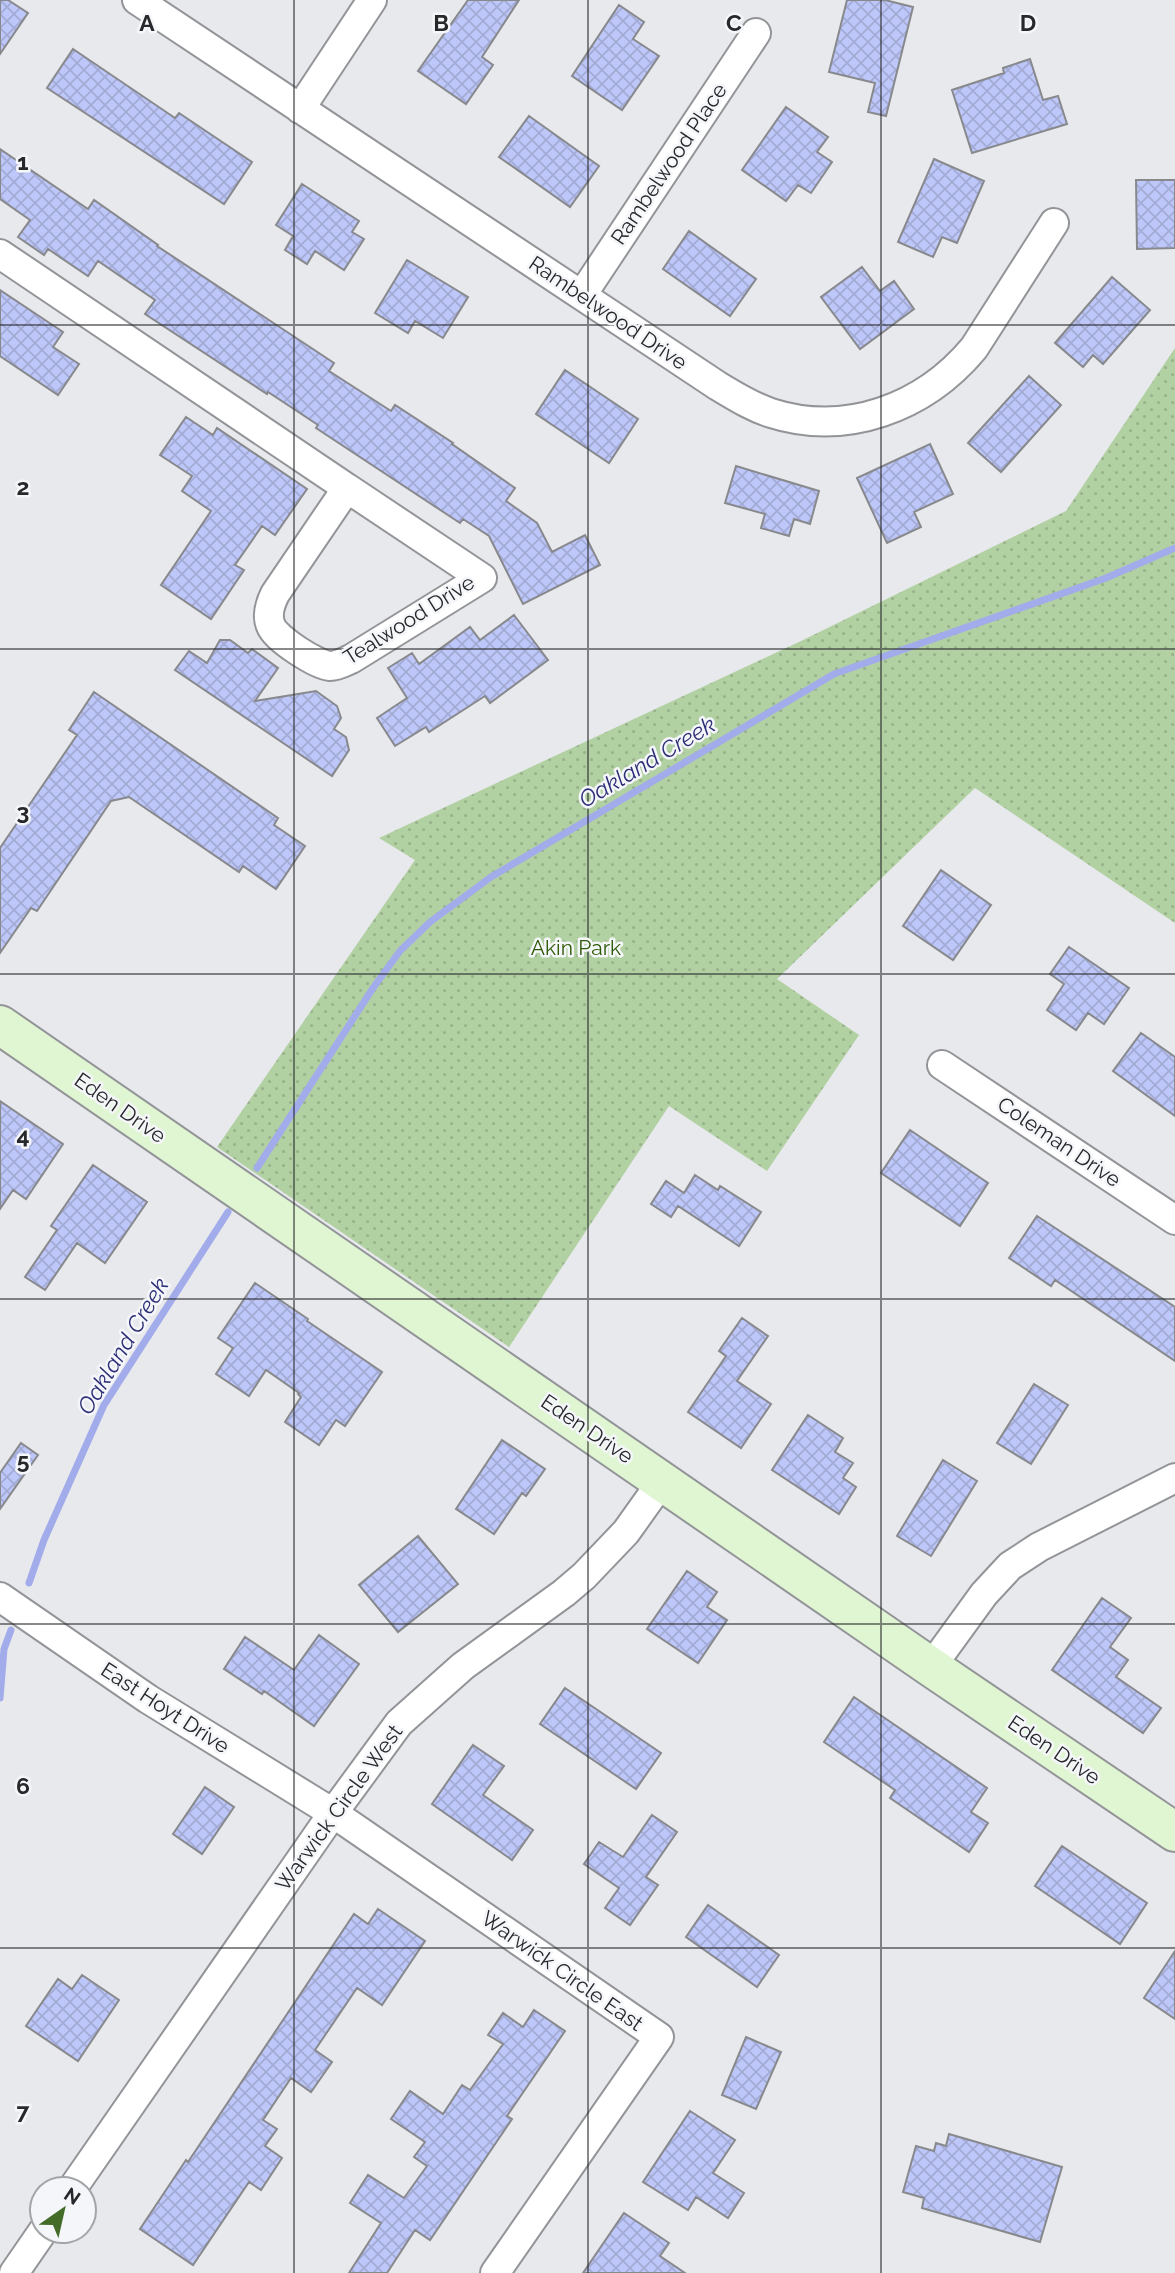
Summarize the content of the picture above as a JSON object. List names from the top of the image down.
{
  "streets": {
    "street": [
      "Rambelwood Place",
      "Rambelwood Drive",
      "Tealwood Drive",
      "Eden Drive",
      "Coleman Drive",
      "East Hoyt Drive",
      "Warwick Circle West",
      "Warwick Circle East"
    ]
  },
  "crossings": [
    ["Rambelwood Place", "Rambelwood Drive"],
    ["Eden Drive", "Warwick Circle West"],
    ["East Hoyt Drive", "Warwick Circle West"],
    ["East Hoyt Drive", "Warwick Circle East"],
    ["Warwick Circle West", "Warwick Circle East"]
  ],
  "water": ["Oakland Creek"],
  "parks": ["Akin Park"],
  "north": "top right",
  "grid": {
    "columns": [
      "A",
      "B",
      "C",
      "D"
    ],
    "rows": [
      "1",
      "2",
      "3",
      "4",
      "5",
      "6",
      "7"
    ]
  }
}
